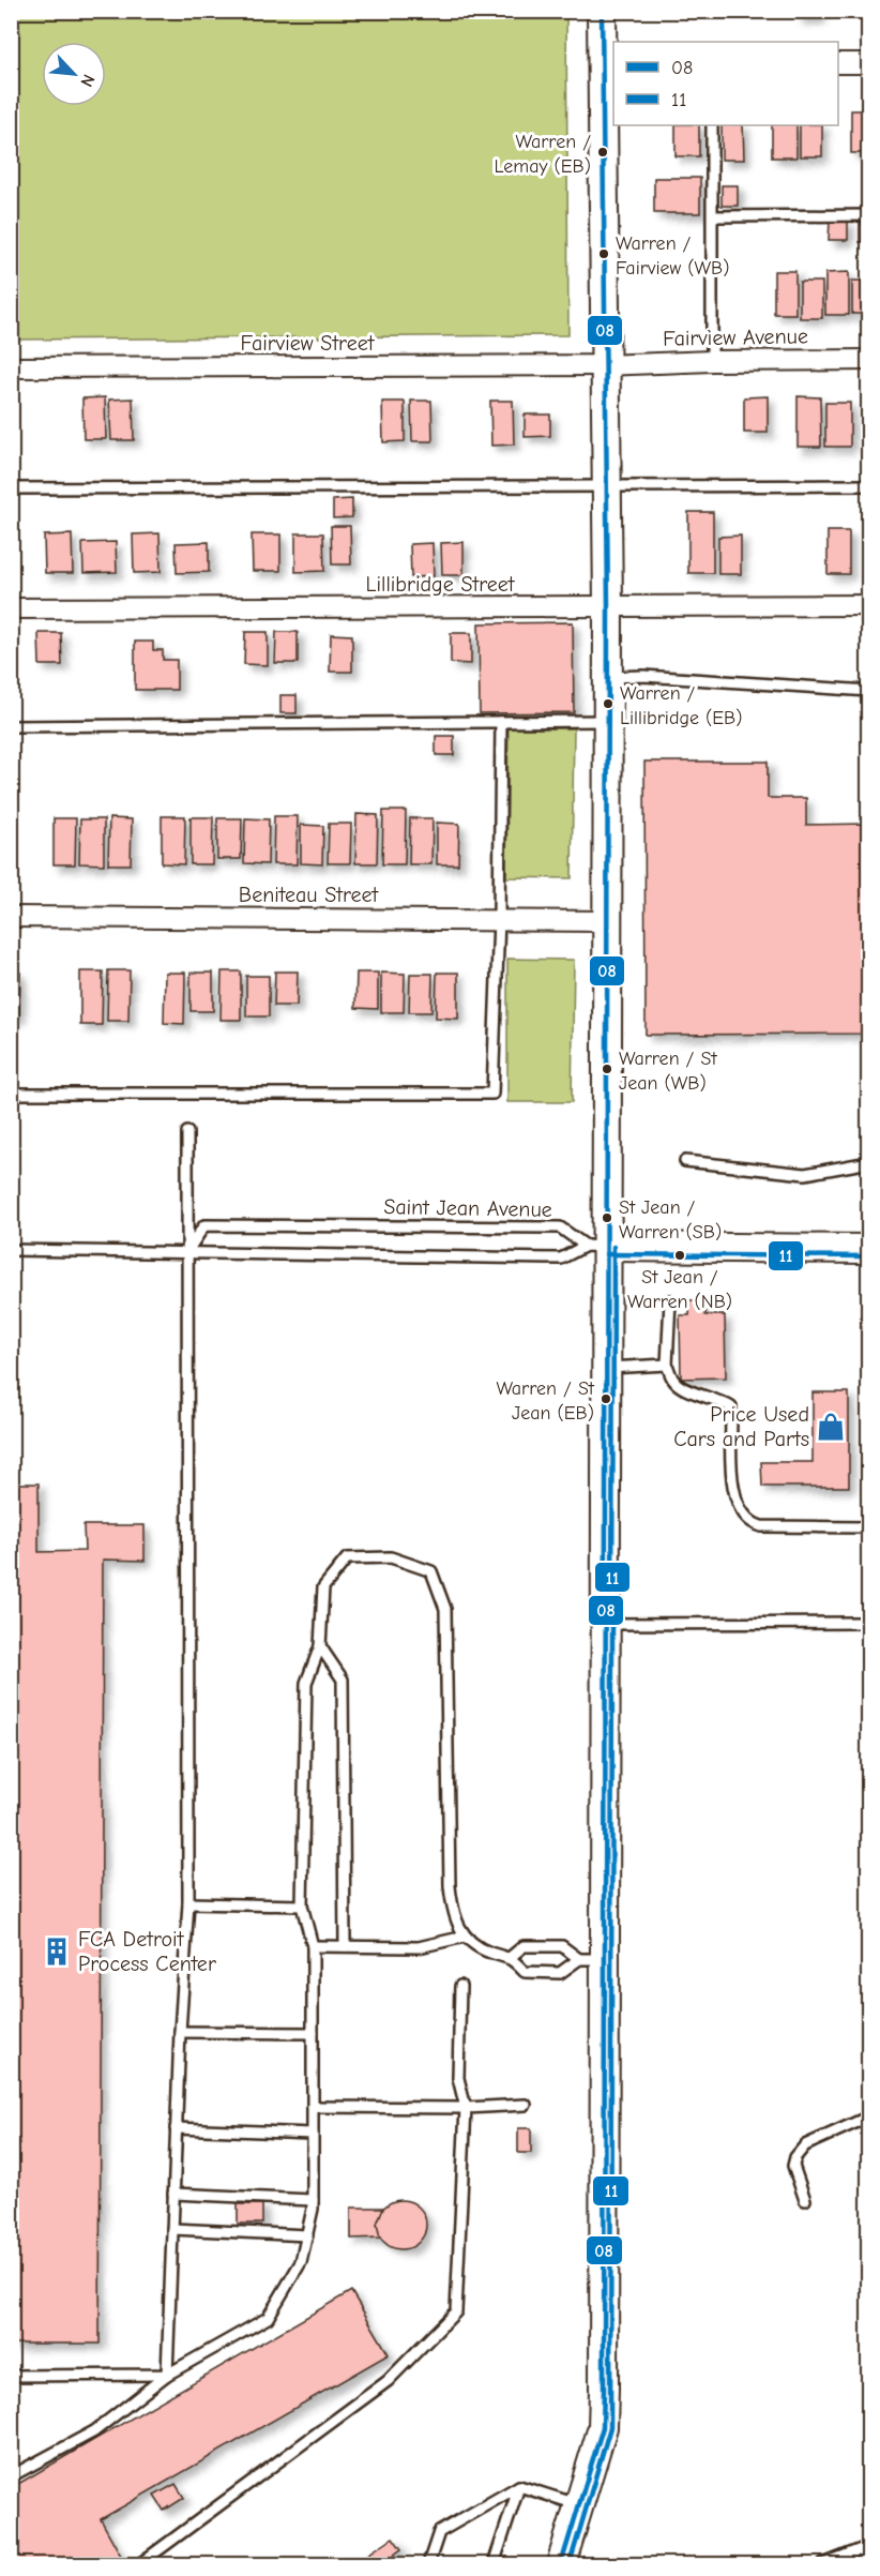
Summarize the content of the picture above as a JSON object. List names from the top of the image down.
{
  "streets": {
    "street": [
      "Fairview Avenue",
      "Fairview Street",
      "Lillibridge Street",
      "Beniteau Street"
    ],
    "lane": ["Saint Jean Avenue"]
  },
  "crossings": [
    ["Fairview Avenue", "Fairview Street"]
  ],
  "places": {
    "other": [
      "Warren / Lemay (EB)",
      "Warren / Fairview (WB)",
      "Warren / Lillibridge (EB)",
      "Warren / St Jean (WB)",
      "St Jean / Warren (SB)",
      "St Jean / Warren (NB)",
      "Warren / St Jean (EB)"
    ],
    "shop": ["Price Used Cars and Parts"],
    "building": ["FCA Detroit Process Center"]
  },
  "lines": ["transit line 08", "transit line 11"],
  "legend": ["08", "11"],
  "north": "bottom right"
}
